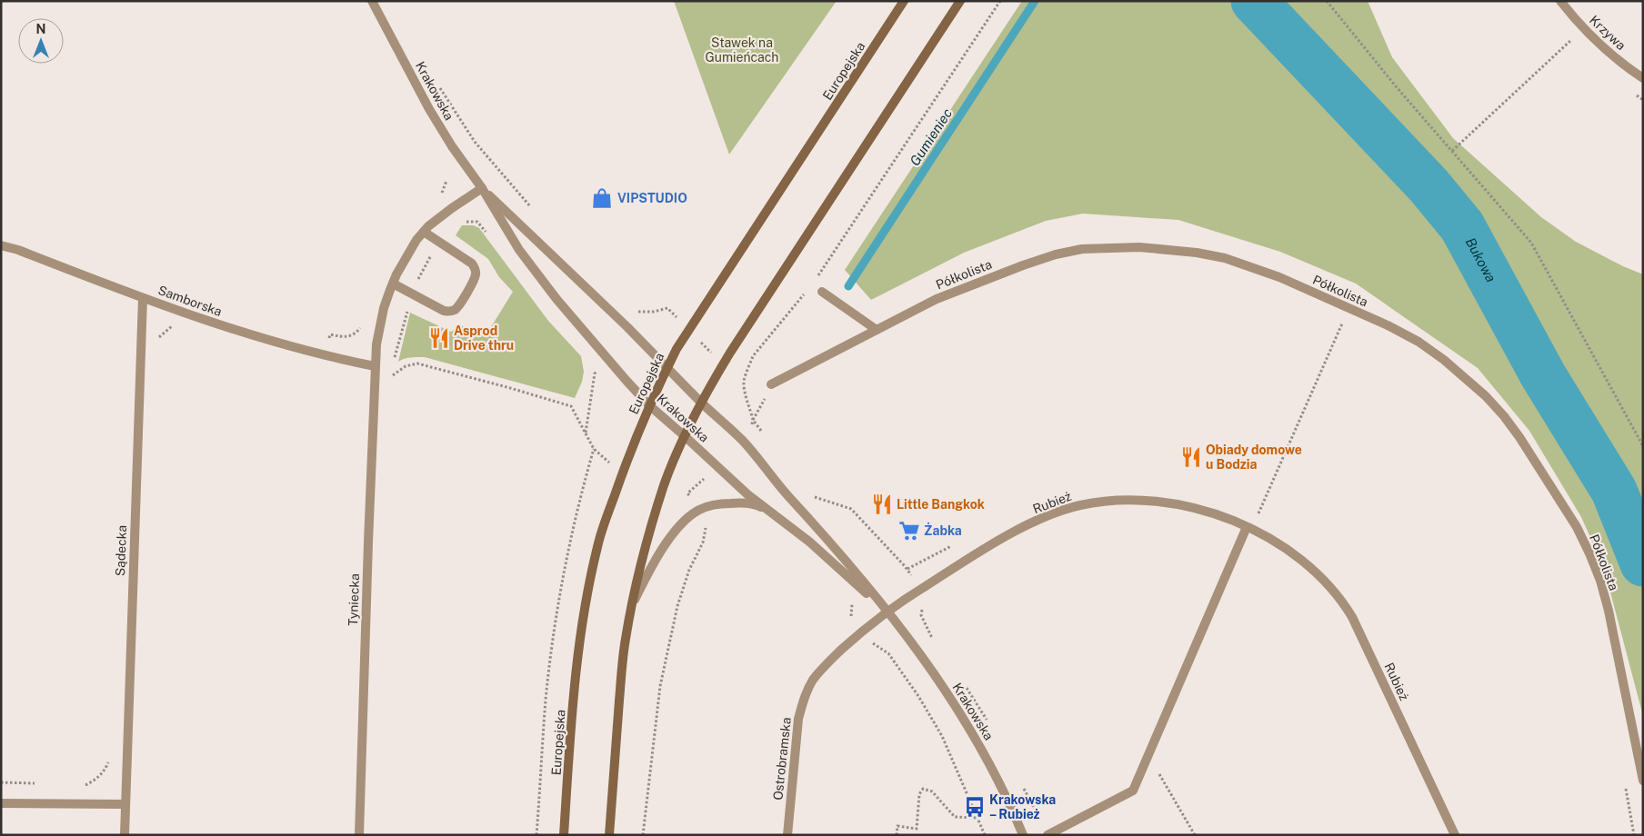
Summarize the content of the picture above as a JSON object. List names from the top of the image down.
{
  "streets": {
    "main road": ["Europejska"],
    "street": [
      "Krzywa",
      "Krakowska",
      "Półkolista",
      "Samborska",
      "Rubież",
      "Sądecka",
      "Tyniecka",
      "Ostrobramska"
    ]
  },
  "crossings": [
    ["Europejska", "Krakowska"],
    ["Krakowska", "Rubież"],
    ["Krakowska", "Ostrobramska"],
    ["Samborska", "Sądecka"],
    ["Samborska", "Tyniecka"],
    ["Rubież", "Ostrobramska"]
  ],
  "water": ["Gumieniec", "Bukowa"],
  "parks": ["Stawek na Gumieńcach"],
  "places": {
    "shop": ["VIPSTUDIO"],
    "restaurant": ["Asprod Drive thru", "Obiady domowe u Bodzia", "Little Bangkok"],
    "supermarket": ["Żabka"],
    "bus stop": ["Krakowska – Rubież"]
  },
  "north": "top"
}
